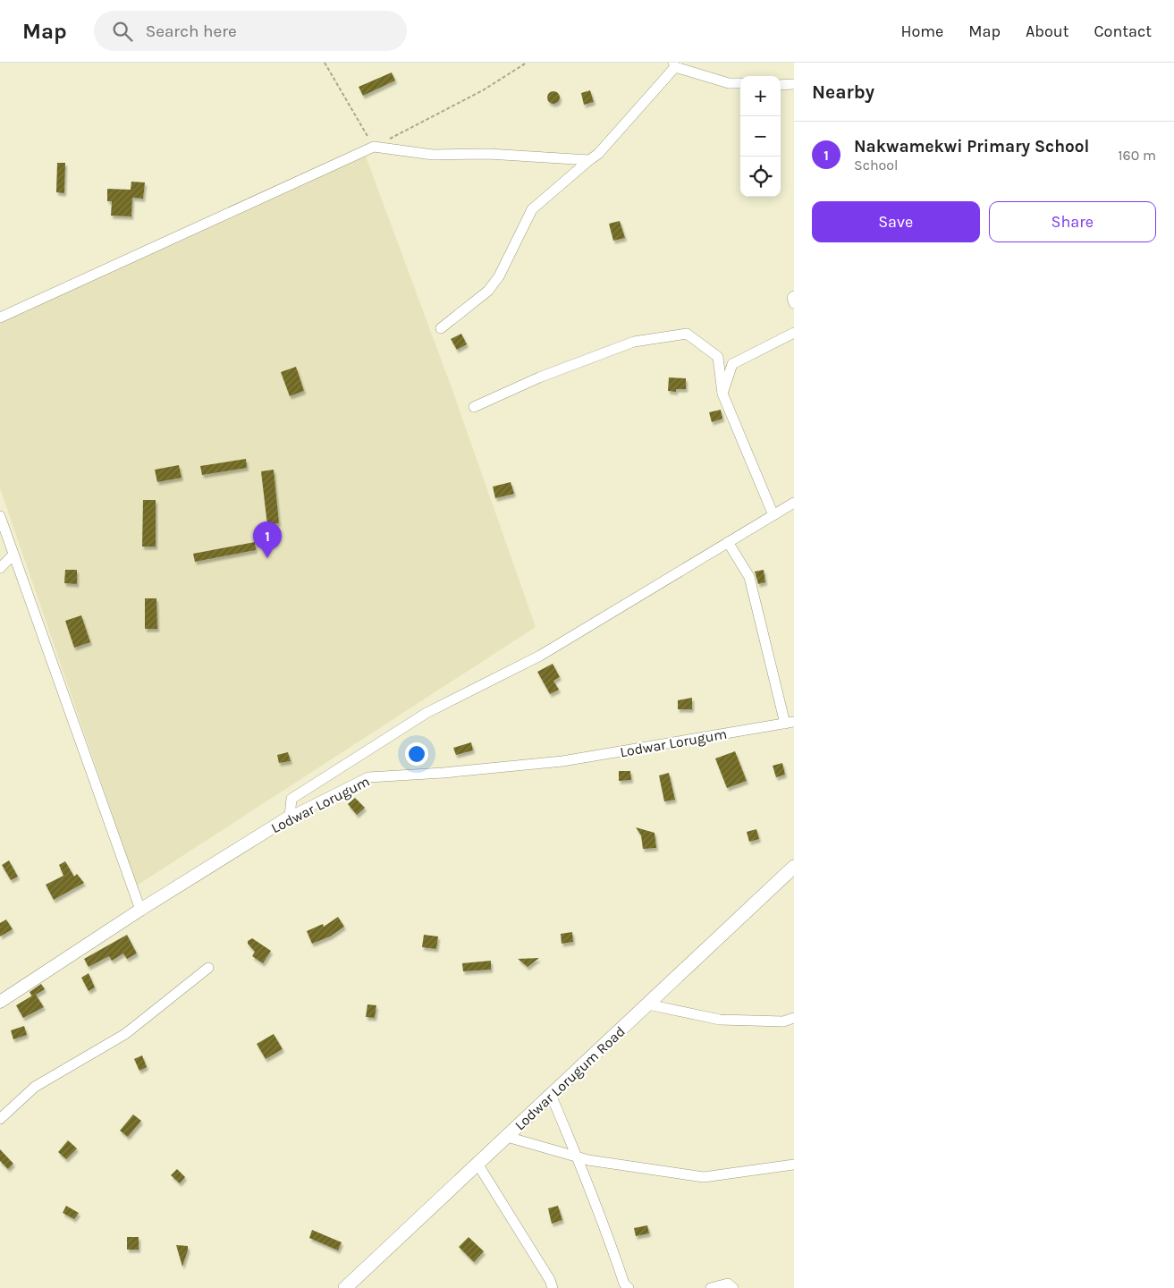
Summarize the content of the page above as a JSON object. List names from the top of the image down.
{
  "streets": {
    "main road": ["Lodwar Lorugum Road"],
    "street": ["Lodwar Lorugum"]
  },
  "page": {
    "header": "Map",
    "search": "Search here",
    "nav": [
      "Home",
      "Map",
      "About",
      "Contact"
    ],
    "heading": "Nearby",
    "map_buttons": ["+", "−"],
    "list": [
      {
        "mark": "1",
        "name": "Nakwamekwi Primary School",
        "note": "School",
        "value": "160 m"
      }
    ],
    "buttons": ["Save", "Share"],
    "pins": "1"
  }
}
